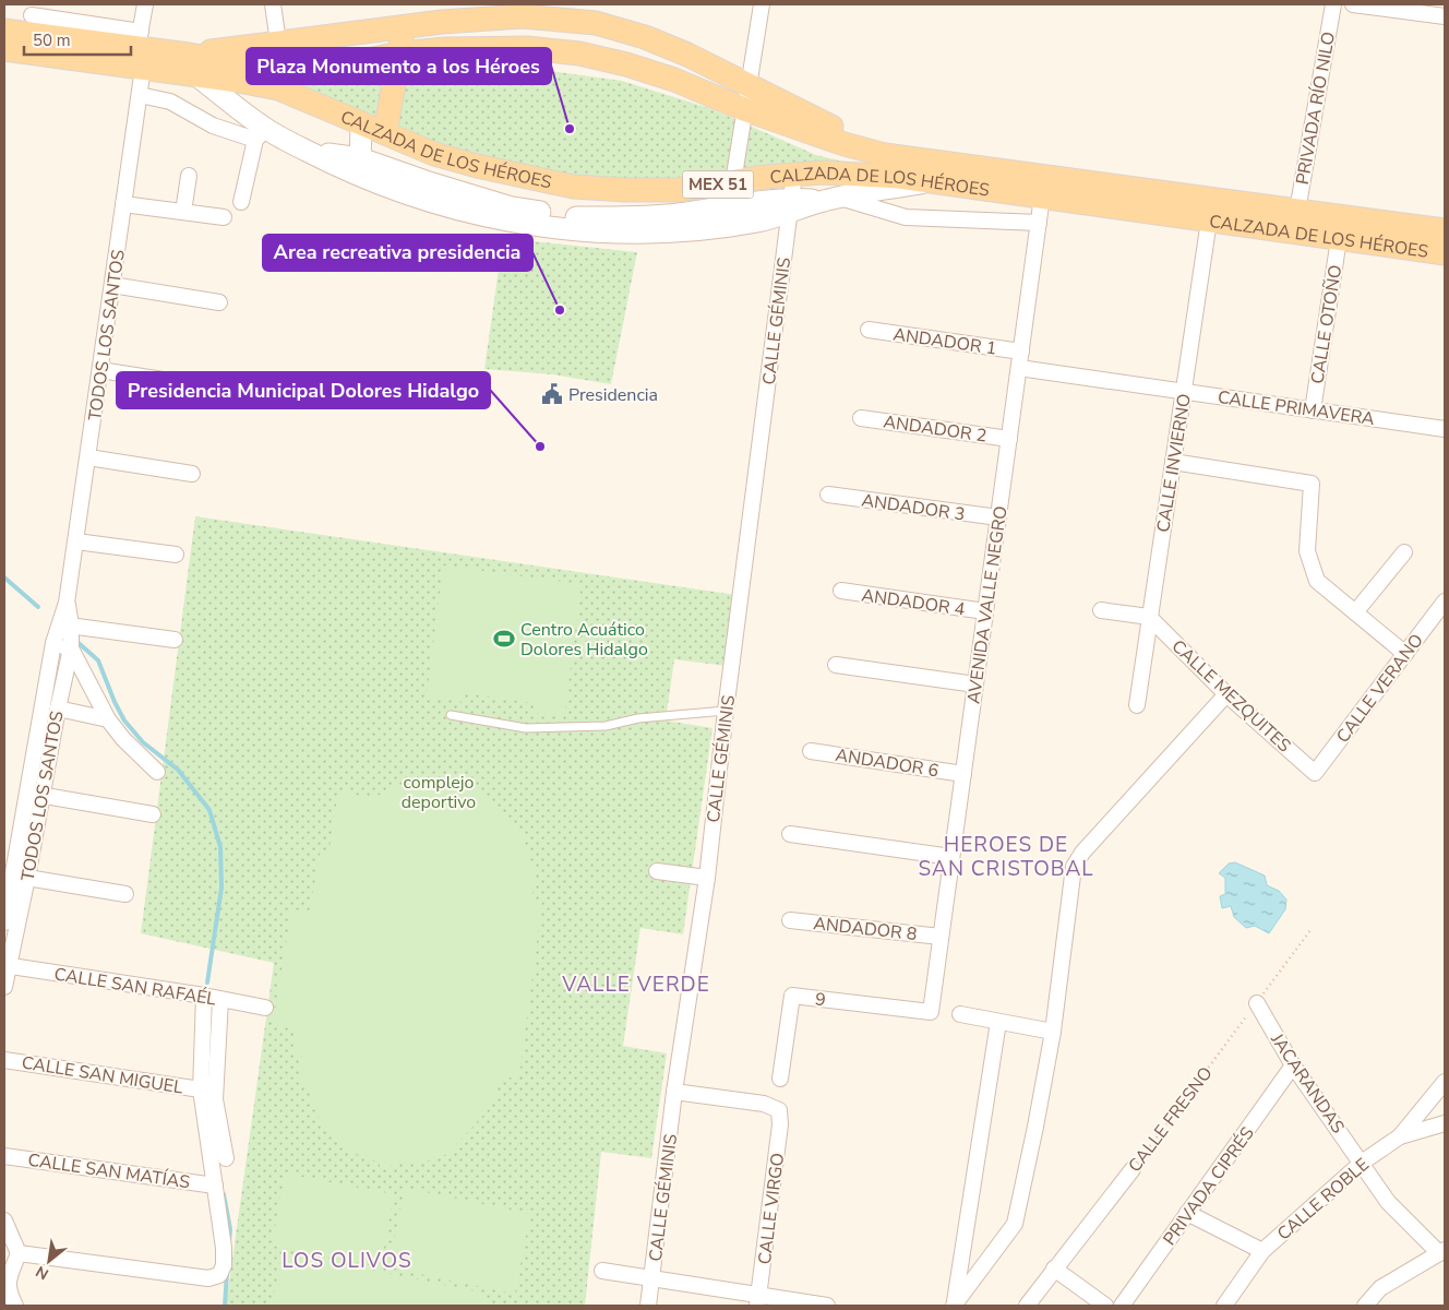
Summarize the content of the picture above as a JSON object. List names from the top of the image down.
{
  "streets": {
    "main road": ["CALZADA DE LOS HÉROES", "MEX 51"],
    "street": [
      "PRIVADA RÍO NILO",
      "CALLE GÉMINIS",
      "CALLE OTOÑO",
      "TODOS LOS SANTOS",
      "ANDADOR 1",
      "CALLE PRIMAVERA",
      "ANDADOR 2",
      "CALLE INVIERNO",
      "ANDADOR 3",
      "ANDADOR 4",
      "AVENIDA VALLE NEGRO",
      "CALLE VERANO",
      "CALLE MEZQUITES",
      "ANDADOR 6",
      "ANDADOR 8",
      "CALLE SAN RAFAÉL",
      "9",
      "CALLE SAN MIGUEL",
      "JACARANDAS",
      "CALLE FRESNO",
      "CALLE SAN MATÍAS",
      "PRIVADA CIPRÉS",
      "CALLE ROBLE",
      "CALLE VIRGO"
    ]
  },
  "crossings": [
    ["PRIVADA RÍO NILO", "CALZADA DE LOS HÉROES"],
    ["CALZADA DE LOS HÉROES", "CALLE GÉMINIS"],
    ["CALZADA DE LOS HÉROES", "CALLE OTOÑO"],
    ["CALZADA DE LOS HÉROES", "TODOS LOS SANTOS"],
    ["CALZADA DE LOS HÉROES", "CALLE INVIERNO"],
    ["CALZADA DE LOS HÉROES", "AVENIDA VALLE NEGRO"],
    ["CALLE GÉMINIS", "CALLE VIRGO"],
    ["CALLE OTOÑO", "CALLE PRIMAVERA"],
    ["TODOS LOS SANTOS", "CALLE SAN RAFAÉL"],
    ["ANDADOR 1", "AVENIDA VALLE NEGRO"],
    ["CALLE PRIMAVERA", "CALLE INVIERNO"],
    ["CALLE PRIMAVERA", "AVENIDA VALLE NEGRO"],
    ["ANDADOR 2", "AVENIDA VALLE NEGRO"],
    ["CALLE INVIERNO", "CALLE MEZQUITES"],
    ["ANDADOR 3", "AVENIDA VALLE NEGRO"],
    ["ANDADOR 4", "AVENIDA VALLE NEGRO"],
    ["AVENIDA VALLE NEGRO", "ANDADOR 6"],
    ["AVENIDA VALLE NEGRO", "ANDADOR 8"],
    ["AVENIDA VALLE NEGRO", "9"],
    ["CALLE VERANO", "CALLE MEZQUITES"],
    ["JACARANDAS", "CALLE FRESNO"],
    ["JACARANDAS", "PRIVADA CIPRÉS"],
    ["JACARANDAS", "CALLE ROBLE"]
  ],
  "districts": ["HEROES DE SAN CRISTOBAL", "VALLE VERDE", "LOS OLIVOS"],
  "parks": ["complejo deportivo"],
  "places": {
    "other": ["Plaza Monumento a los Héroes", "Area recreativa presidencia", "Presidencia Municipal Dolores Hidalgo"],
    "public building": ["Presidencia"],
    "sports": ["Centro Acuático Dolores Hidalgo"]
  },
  "scale_bar": "50 m",
  "north": "bottom left"
}
